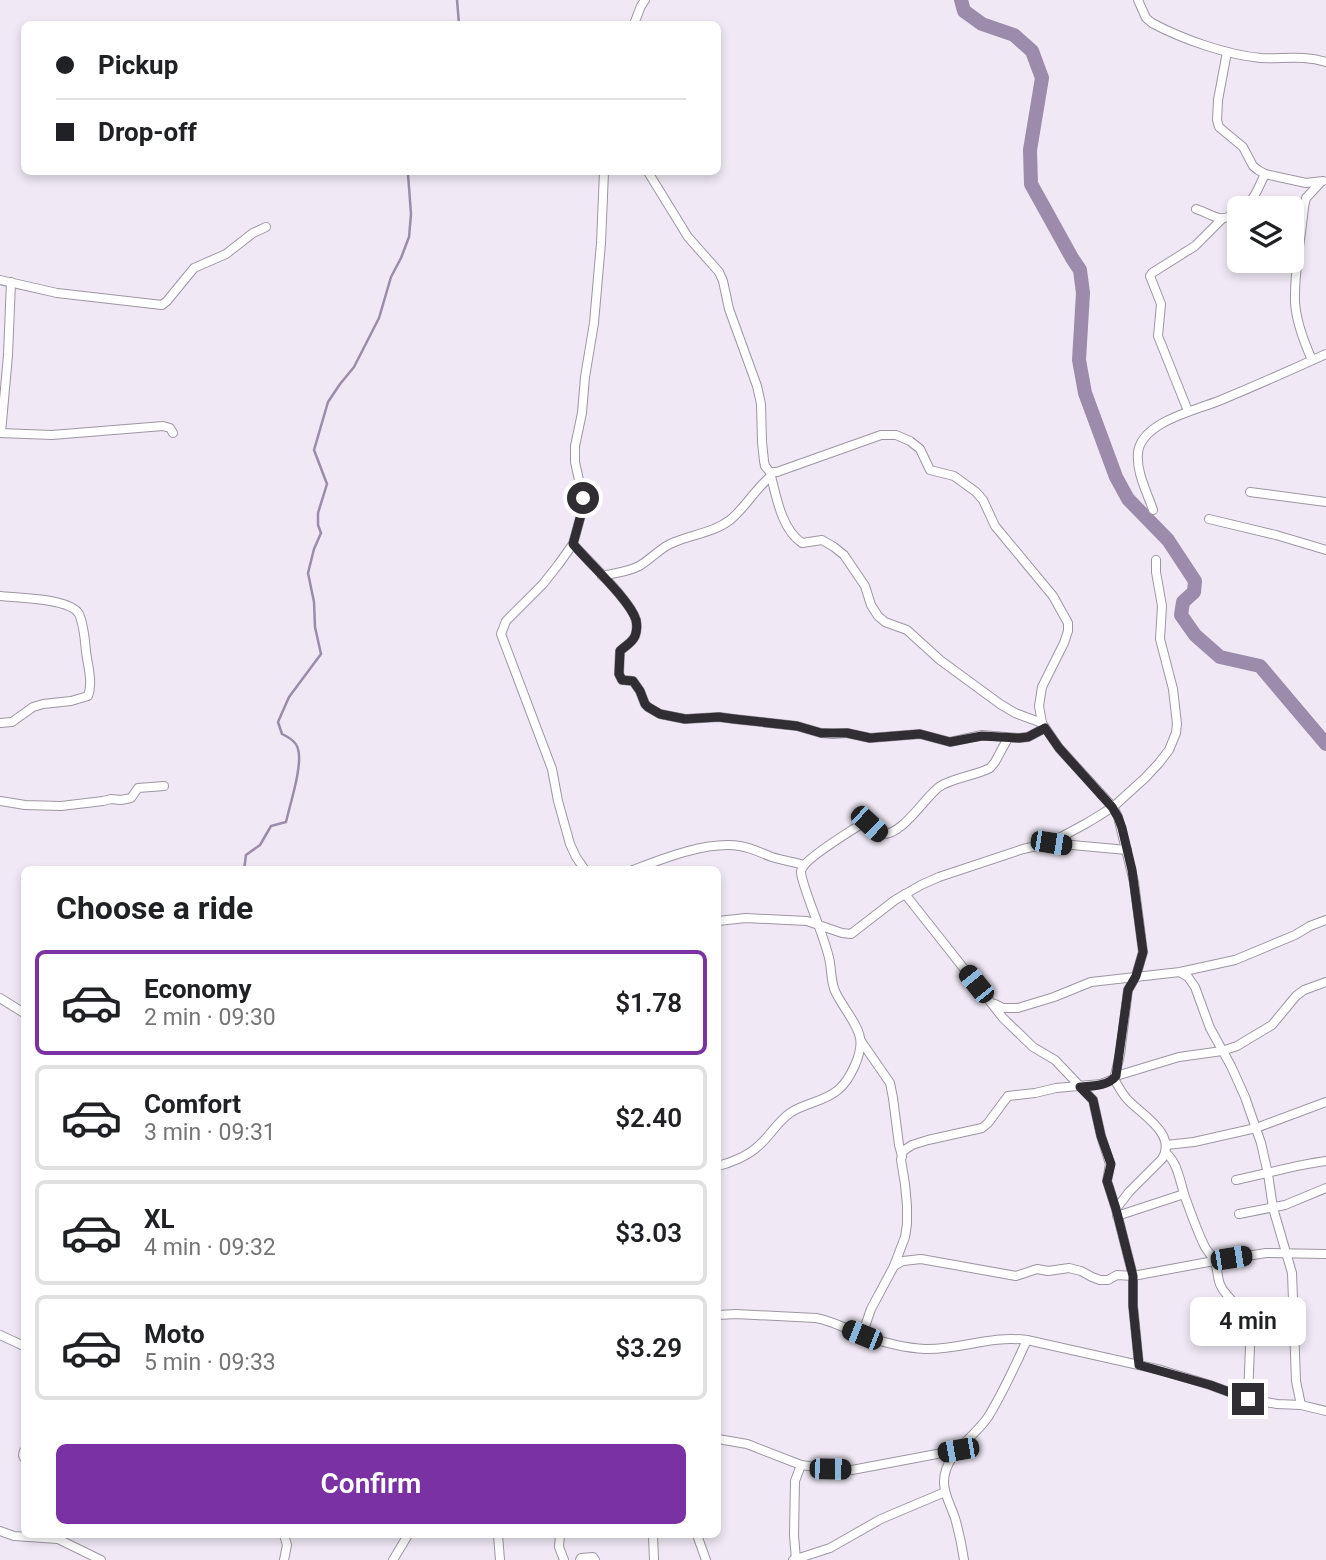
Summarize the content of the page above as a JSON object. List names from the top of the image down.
{
  "page": {
    "banner": ["Pickup", "Drop-off"],
    "heading": "Choose a ride",
    "list": [
      {
        "name": "Economy",
        "note": "2 min · 09:30",
        "value": "$1.78"
      },
      {
        "name": "Comfort",
        "note": "3 min · 09:31",
        "value": "$2.40"
      },
      {
        "name": "XL",
        "note": "4 min · 09:32",
        "value": "$3.03"
      },
      {
        "name": "Moto",
        "note": "5 min · 09:33",
        "value": "$3.29"
      }
    ],
    "bubble": "4 min",
    "buttons": "Confirm"
  }
}
